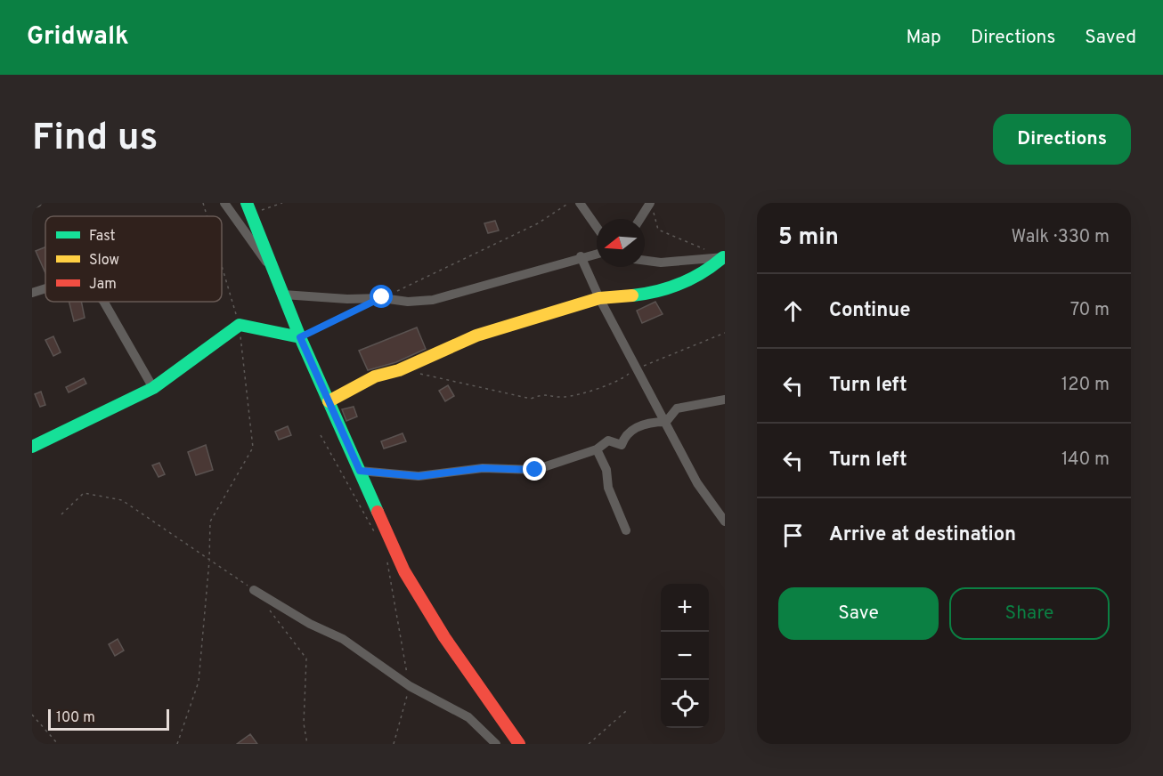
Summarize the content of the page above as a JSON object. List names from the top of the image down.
{
  "legend": ["Fast", "Slow", "Jam"],
  "scale_bar": "100 m",
  "north": "left",
  "page": {
    "header": "Gridwalk",
    "nav": ["Map", "Directions", "Saved"],
    "buttons": [
      "Directions",
      ["Save", "Share"]
    ],
    "title": "Find us",
    "heading": ["5 min", "Walk · 330 m"],
    "list": [
      ["Continue", "70 m"],
      ["Turn left", "120 m"],
      ["Turn left", "140 m"],
      "Arrive at destination"
    ],
    "map_buttons": ["+", "−"],
    "scale": "100 m"
  }
}
